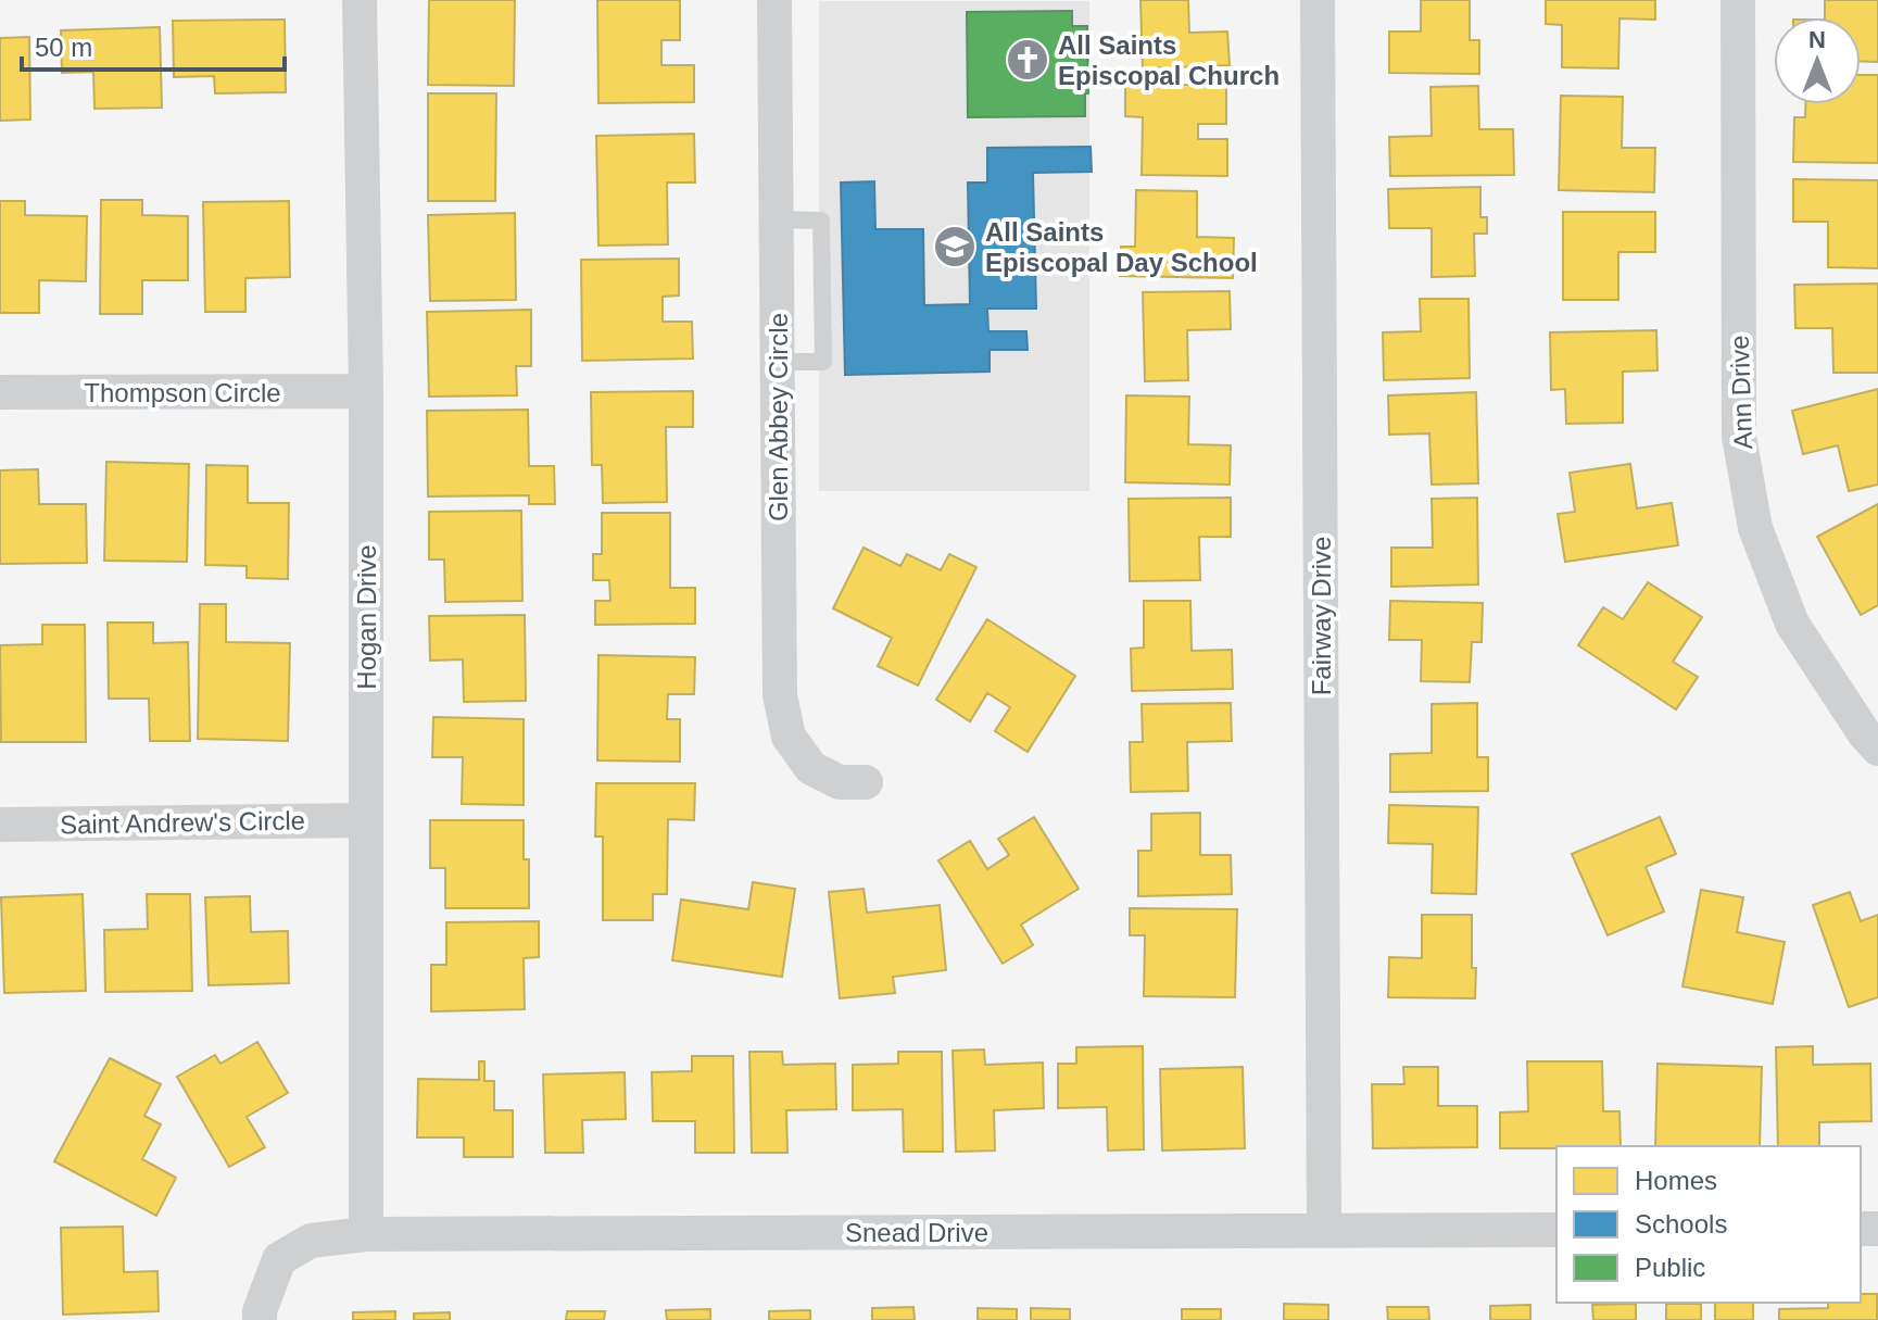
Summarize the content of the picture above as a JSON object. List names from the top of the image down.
{
  "streets": {
    "street": [
      "Thompson Circle",
      "Ann Drive",
      "Glen Abbey Circle",
      "Fairway Drive",
      "Hogan Drive",
      "Saint Andrew's Circle",
      "Snead Drive"
    ]
  },
  "crossings": [
    ["Thompson Circle", "Hogan Drive"],
    ["Fairway Drive", "Snead Drive"],
    ["Hogan Drive", "Saint Andrew's Circle"],
    ["Hogan Drive", "Snead Drive"]
  ],
  "places": {
    "church": ["All Saints Episcopal Church"],
    "school or university": ["All Saints Episcopal Day School"]
  },
  "legend": ["Homes", "Schools", "Public"],
  "scale_bar": "50 m",
  "north": "top"
}
